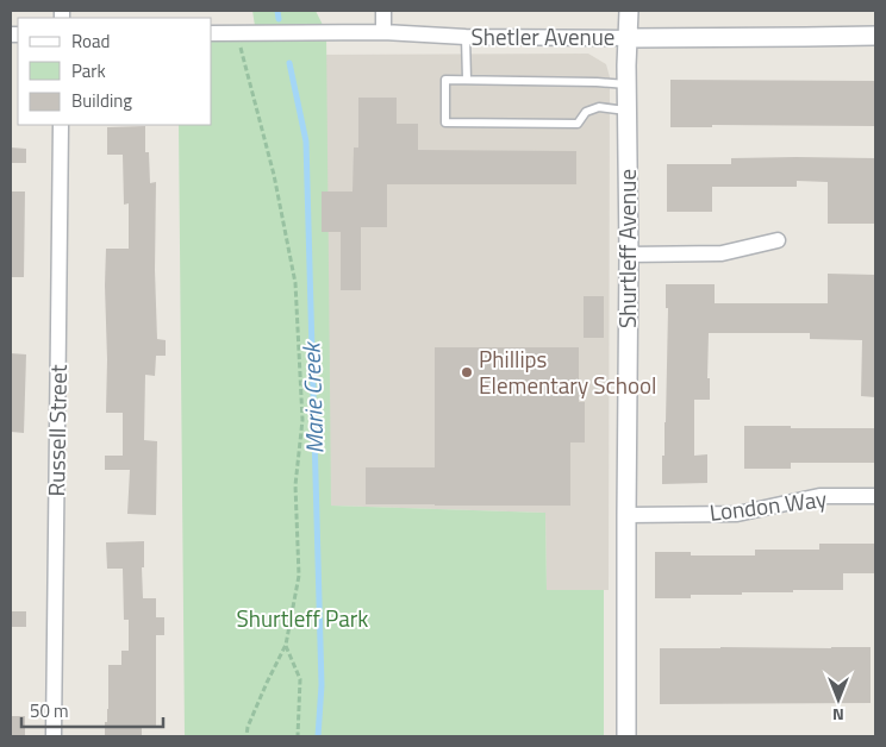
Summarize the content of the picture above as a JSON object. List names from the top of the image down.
{
  "streets": {
    "street": [
      "Shetler Avenue",
      "Shurtleff Avenue",
      "Russell Street",
      "London Way"
    ]
  },
  "crossings": [
    ["Shetler Avenue", "Shurtleff Avenue"],
    ["Shurtleff Avenue", "London Way"]
  ],
  "water": ["Marie Creek"],
  "parks": ["Shurtleff Park"],
  "places": ["Phillips Elementary School"],
  "legend": ["Road", "Park", "Building"],
  "scale_bar": "50 m",
  "north": "bottom"
}
